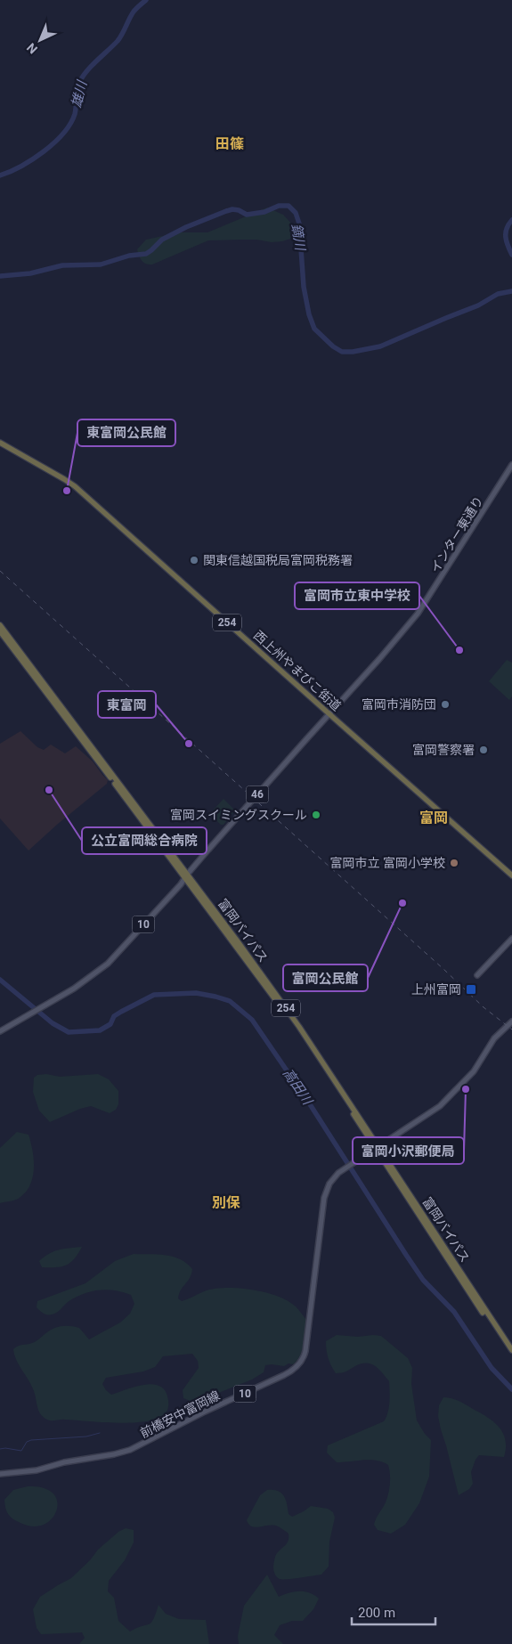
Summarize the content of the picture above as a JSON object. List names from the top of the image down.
{
  "streets": {
    "highway": ["254", "西上州やまびこ街道", "富岡バイパス"],
    "main road": [
      "インター東通り",
      "46",
      "10",
      "前橋安中富岡線"
    ]
  },
  "crossings": [
    ["インター東通り", "西上州やまびこ街道"],
    ["インター東通り", "46"],
    ["西上州やまびこ街道", "46"],
    ["46", "10"],
    ["46", "富岡バイパス"],
    ["10", "富岡バイパス"],
    ["10", "前橋安中富岡線"],
    ["富岡バイパス", "前橋安中富岡線"]
  ],
  "districts": ["田篠", "富岡", "別保"],
  "water": ["雄川", "鏑川", "高田川"],
  "places": {
    "other": [
      "東富岡公民館",
      "関東信越国税局富岡税務署",
      "富岡市立東中学校",
      "富岡市消防団",
      "東富岡",
      "富岡警察署",
      "公立富岡総合病院",
      "富岡スイミングスクール",
      "富岡市立 富岡小学校",
      "富岡公民館",
      "富岡小沢郵便局"
    ],
    "transit": ["上州富岡"]
  },
  "scale_bar": "200 m",
  "north": "bottom left"
}
